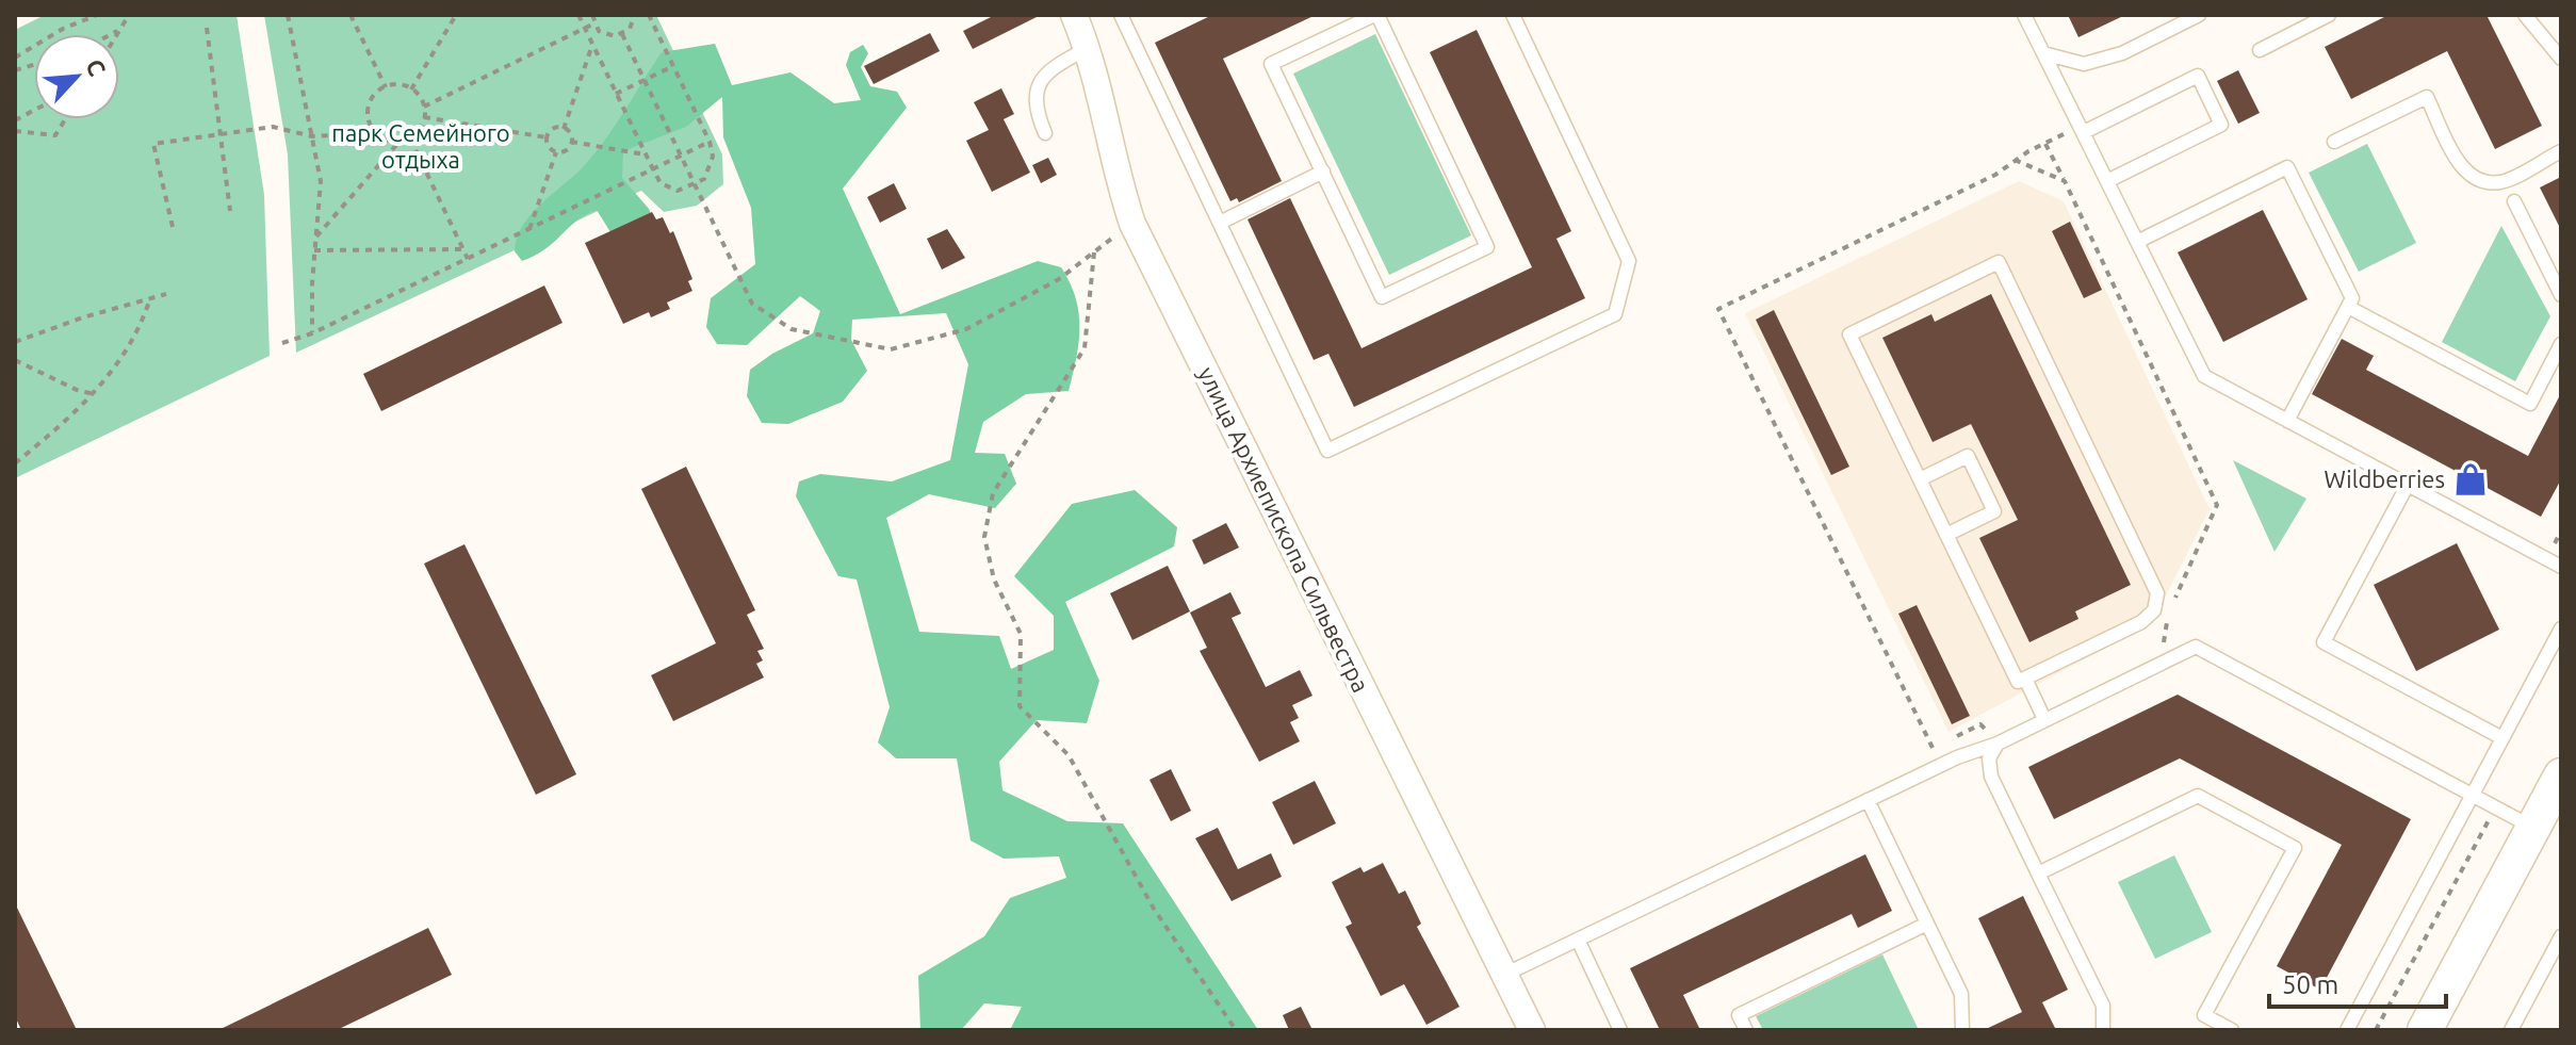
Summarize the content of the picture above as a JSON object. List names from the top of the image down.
{
  "streets": {
    "street": ["улица Архиепископа Сильвестра"]
  },
  "parks": ["парк Семейного отдыха"],
  "places": {
    "shop": ["Wildberries"]
  },
  "scale_bar": "50 m",
  "north": "top right"
}
